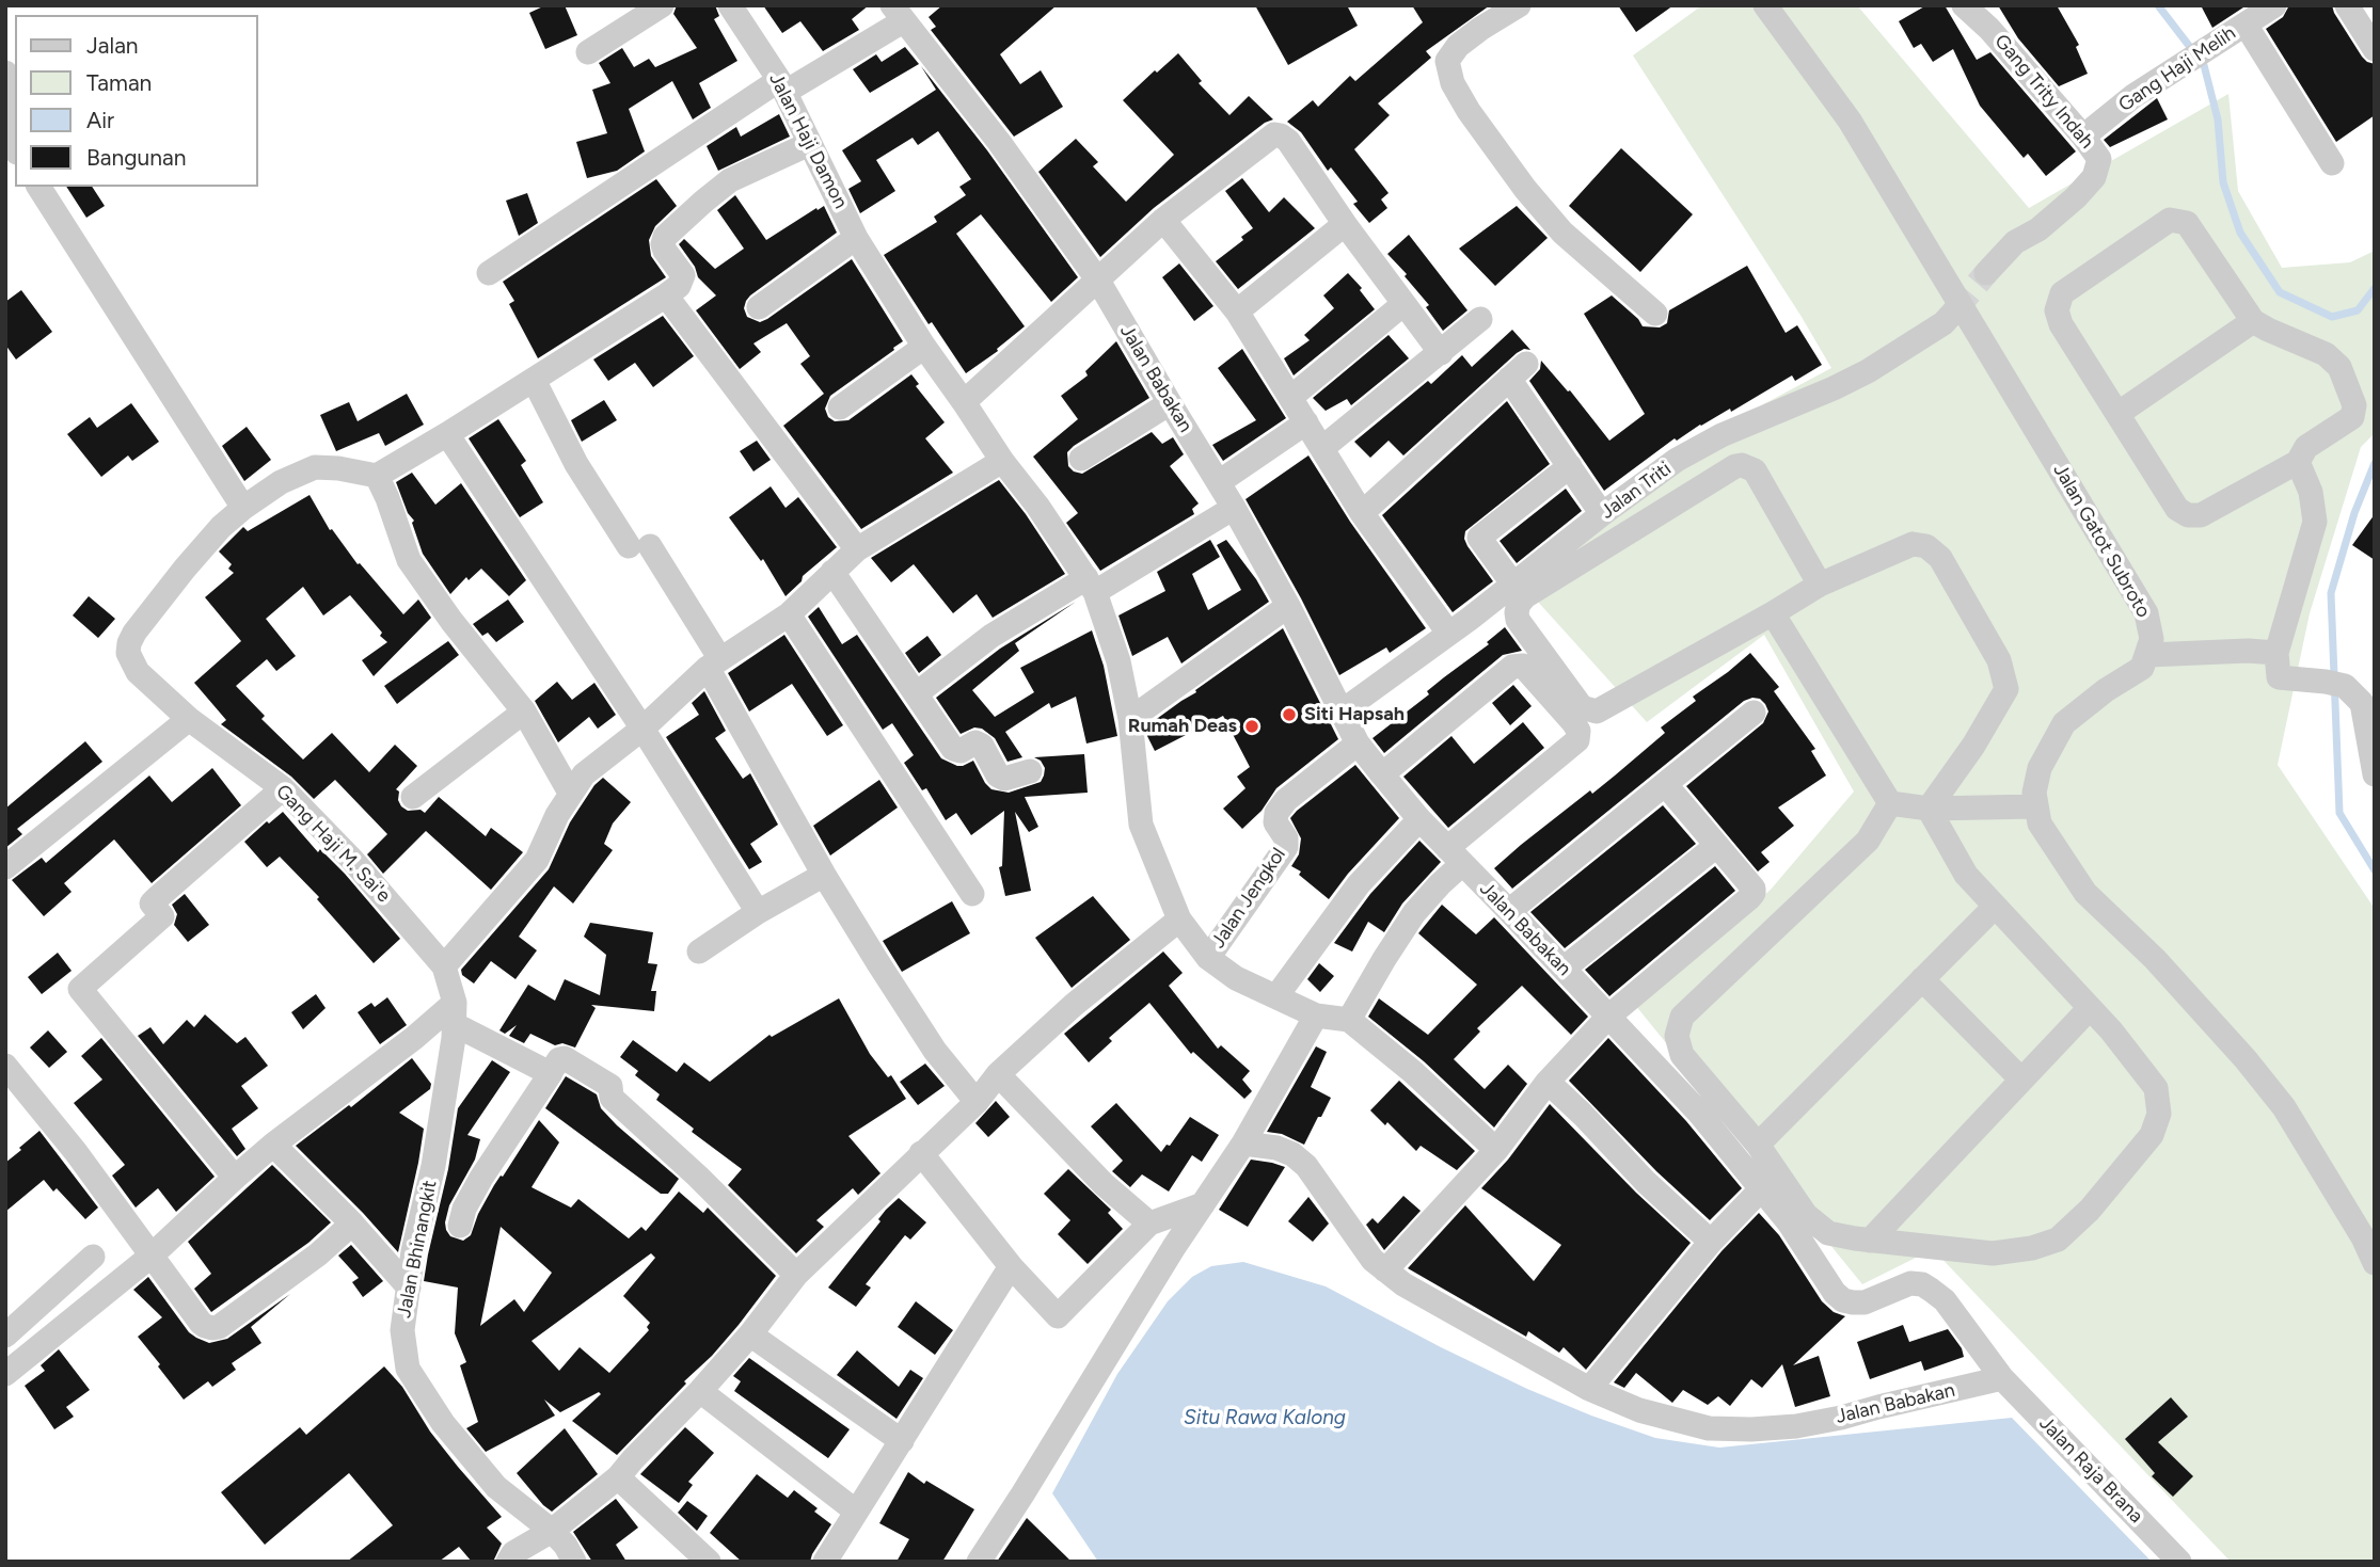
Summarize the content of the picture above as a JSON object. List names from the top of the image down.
{
  "streets": {
    "street": [
      "Gang Haji Melih",
      "Gang Trity Indah",
      "Jalan Haji Damon",
      "Jalan Babakan",
      "Jalan Triti",
      "Jalan Gatot Subroto",
      "Gang Haji M. Sai'e",
      "Jalan Jengkol",
      "Jalan Bhinangkit",
      "Jalan Raja Brana"
    ]
  },
  "crossings": [
    ["Gang Haji Melih", "Gang Trity Indah"],
    ["Jalan Haji Damon", "Jalan Babakan"],
    ["Jalan Babakan", "Jalan Triti"],
    ["Jalan Babakan", "Jalan Jengkol"],
    ["Jalan Babakan", "Jalan Raja Brana"],
    ["Gang Haji M. Sai'e", "Jalan Bhinangkit"]
  ],
  "water": ["Situ Rawa Kalong"],
  "places": ["Siti Hapsah", "Rumah Deas"],
  "legend": [
    "Jalan",
    "Taman",
    "Air",
    "Bangunan"
  ]
}
